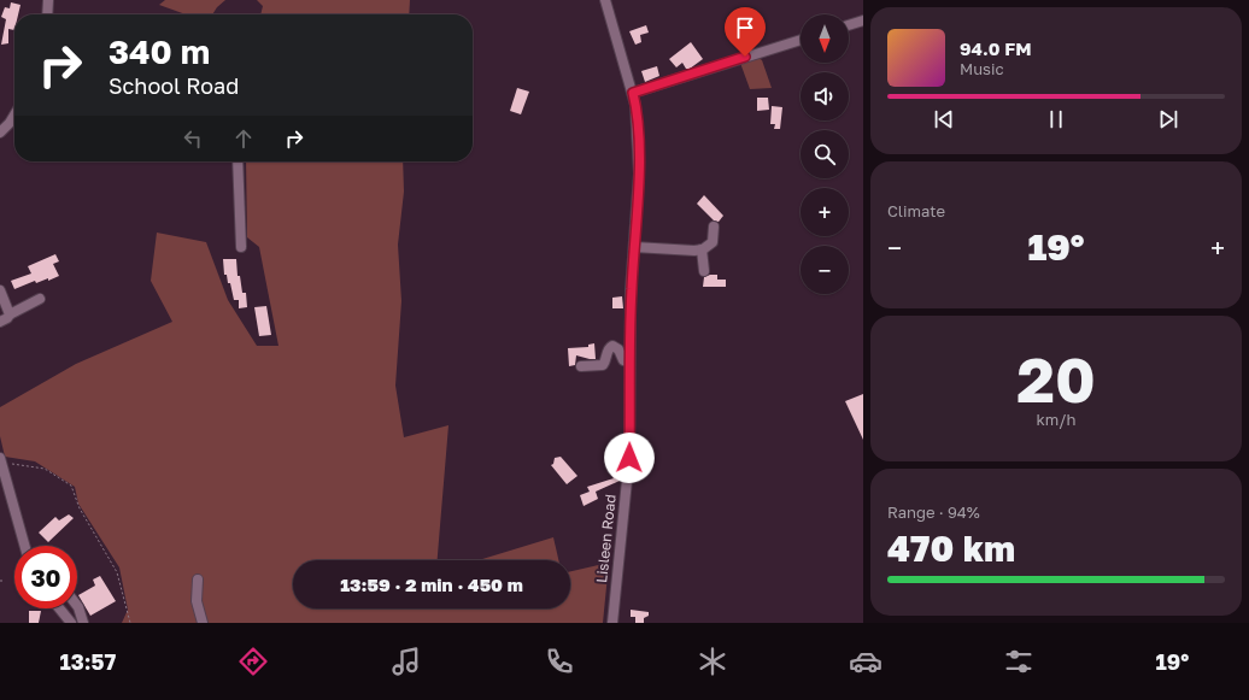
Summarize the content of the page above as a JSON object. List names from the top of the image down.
{
  "streets": {
    "street": ["Lisleen Road"]
  },
  "north": "bottom",
  "page": {
    "map_buttons": ["+", "−"],
    "turn": ["340 m", "School Road"],
    "song": ["94.0 FM", "Music"],
    "tile": [
      "Climate",
      ["20", "km/h"],
      ["Range · 94%", "470 km"]
    ],
    "heat": ["−", "19°", "+"],
    "limit": "30",
    "trip": "13:59 · 2 min · 450 m",
    "tabs": ["13:57", "19°"]
  }
}
